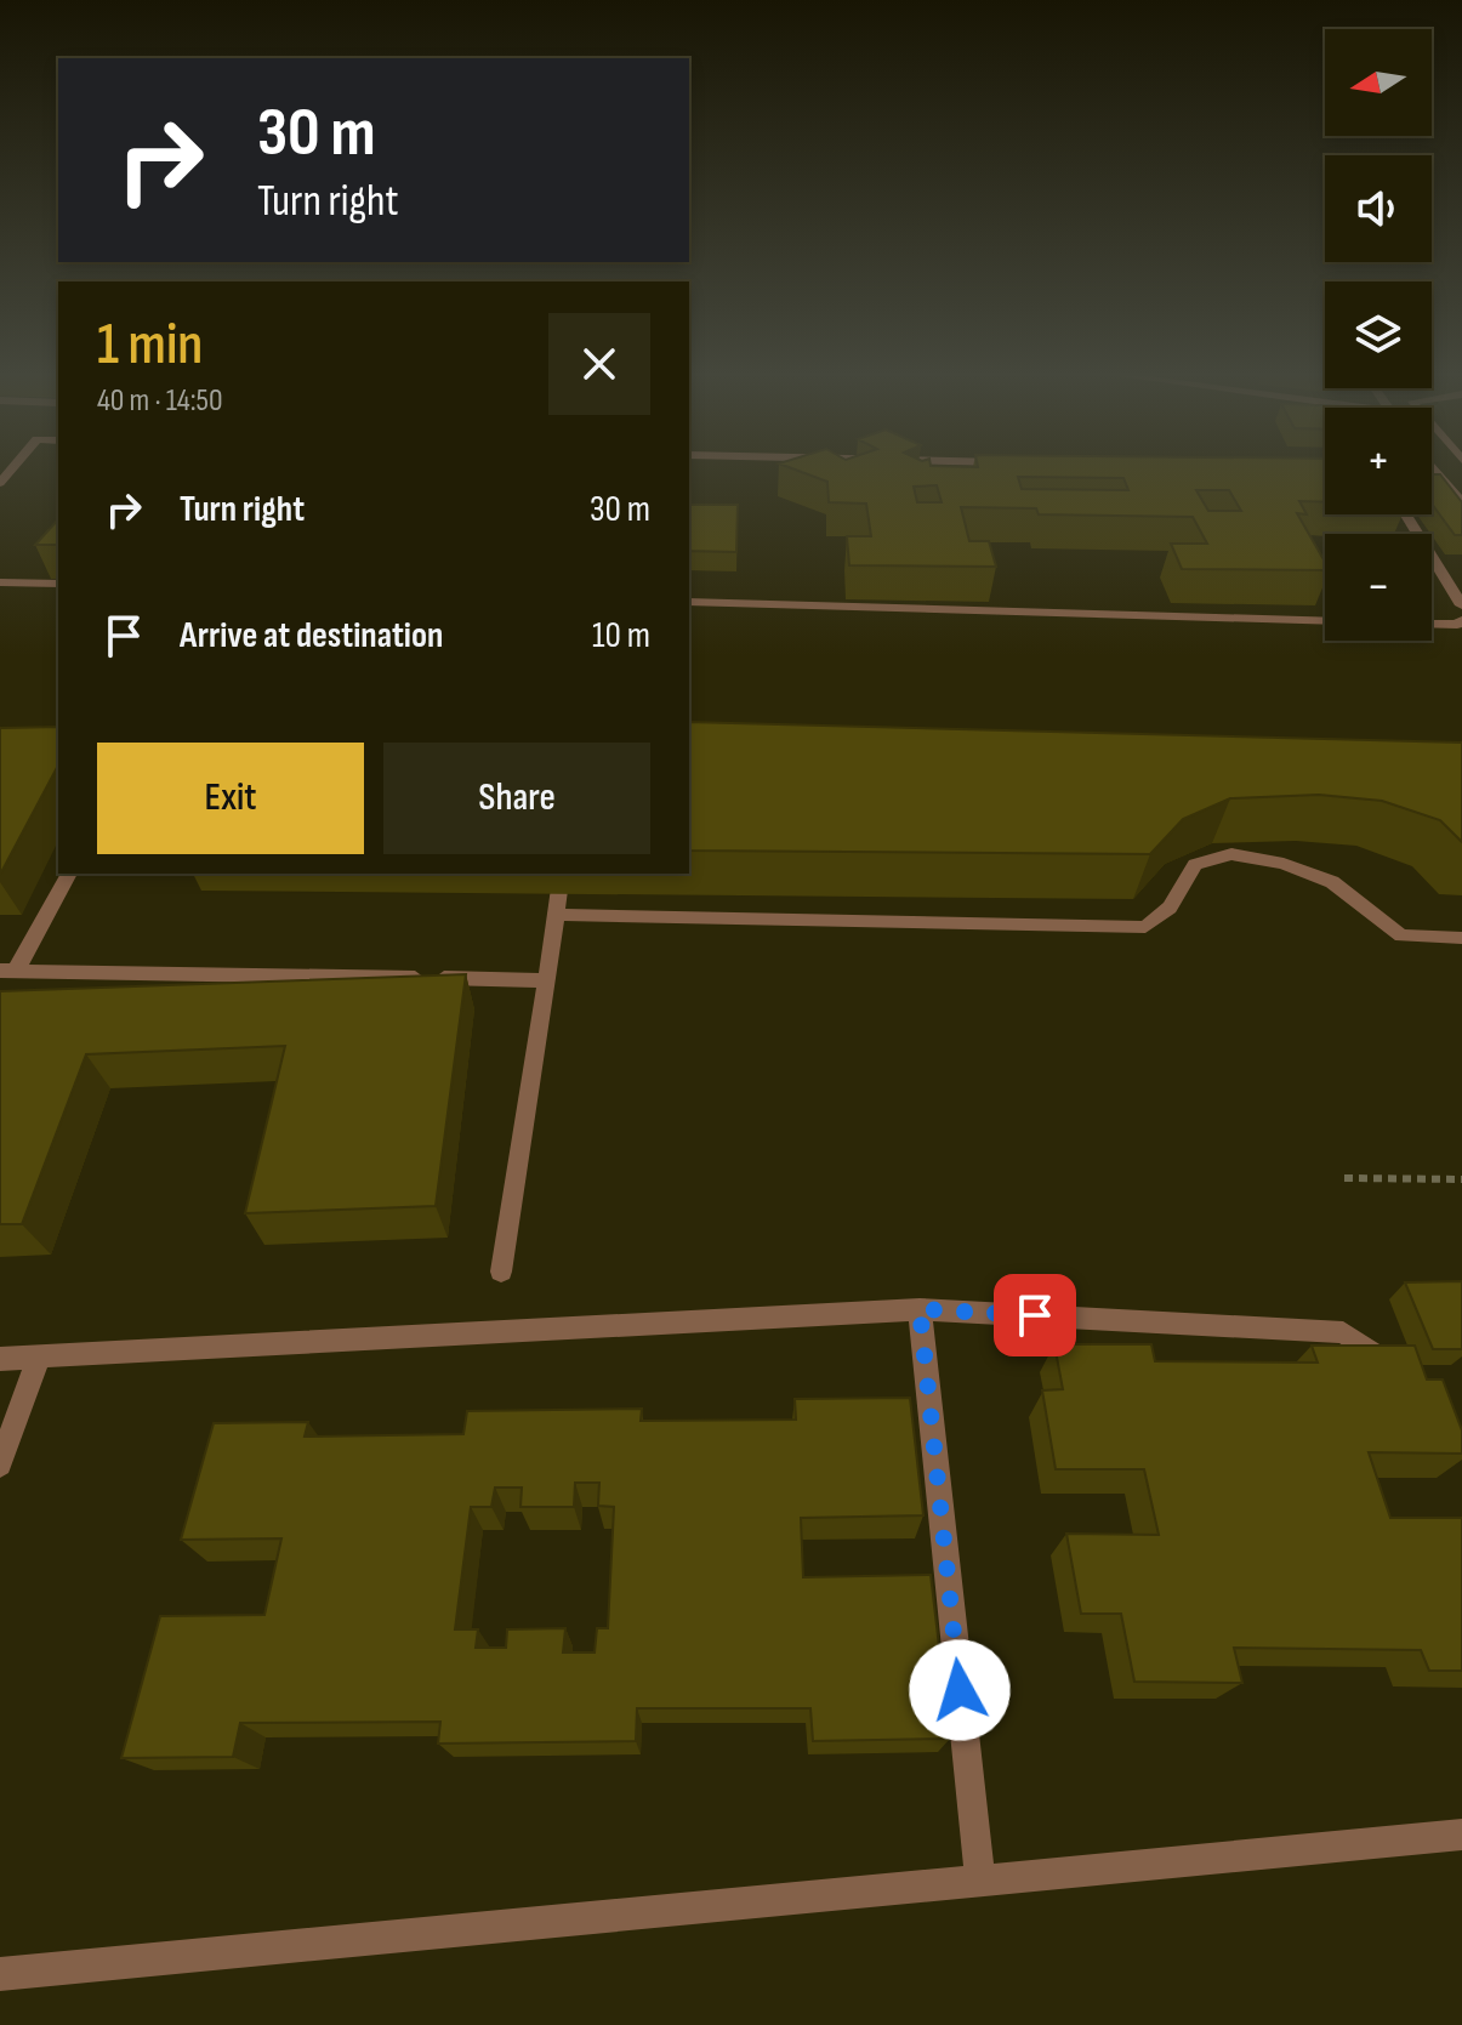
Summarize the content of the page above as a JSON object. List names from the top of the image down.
{
  "north": "left",
  "page": {
    "map_buttons": ["+", "−"],
    "turn": ["30 m", "Turn right"],
    "heading": ["1 min", "40 m · 14:50"],
    "list": [
      {
        "name": "Turn right",
        "value": "30 m"
      },
      {
        "name": "Arrive at destination",
        "value": "10 m"
      }
    ],
    "buttons": ["Exit", "Share"]
  }
}
